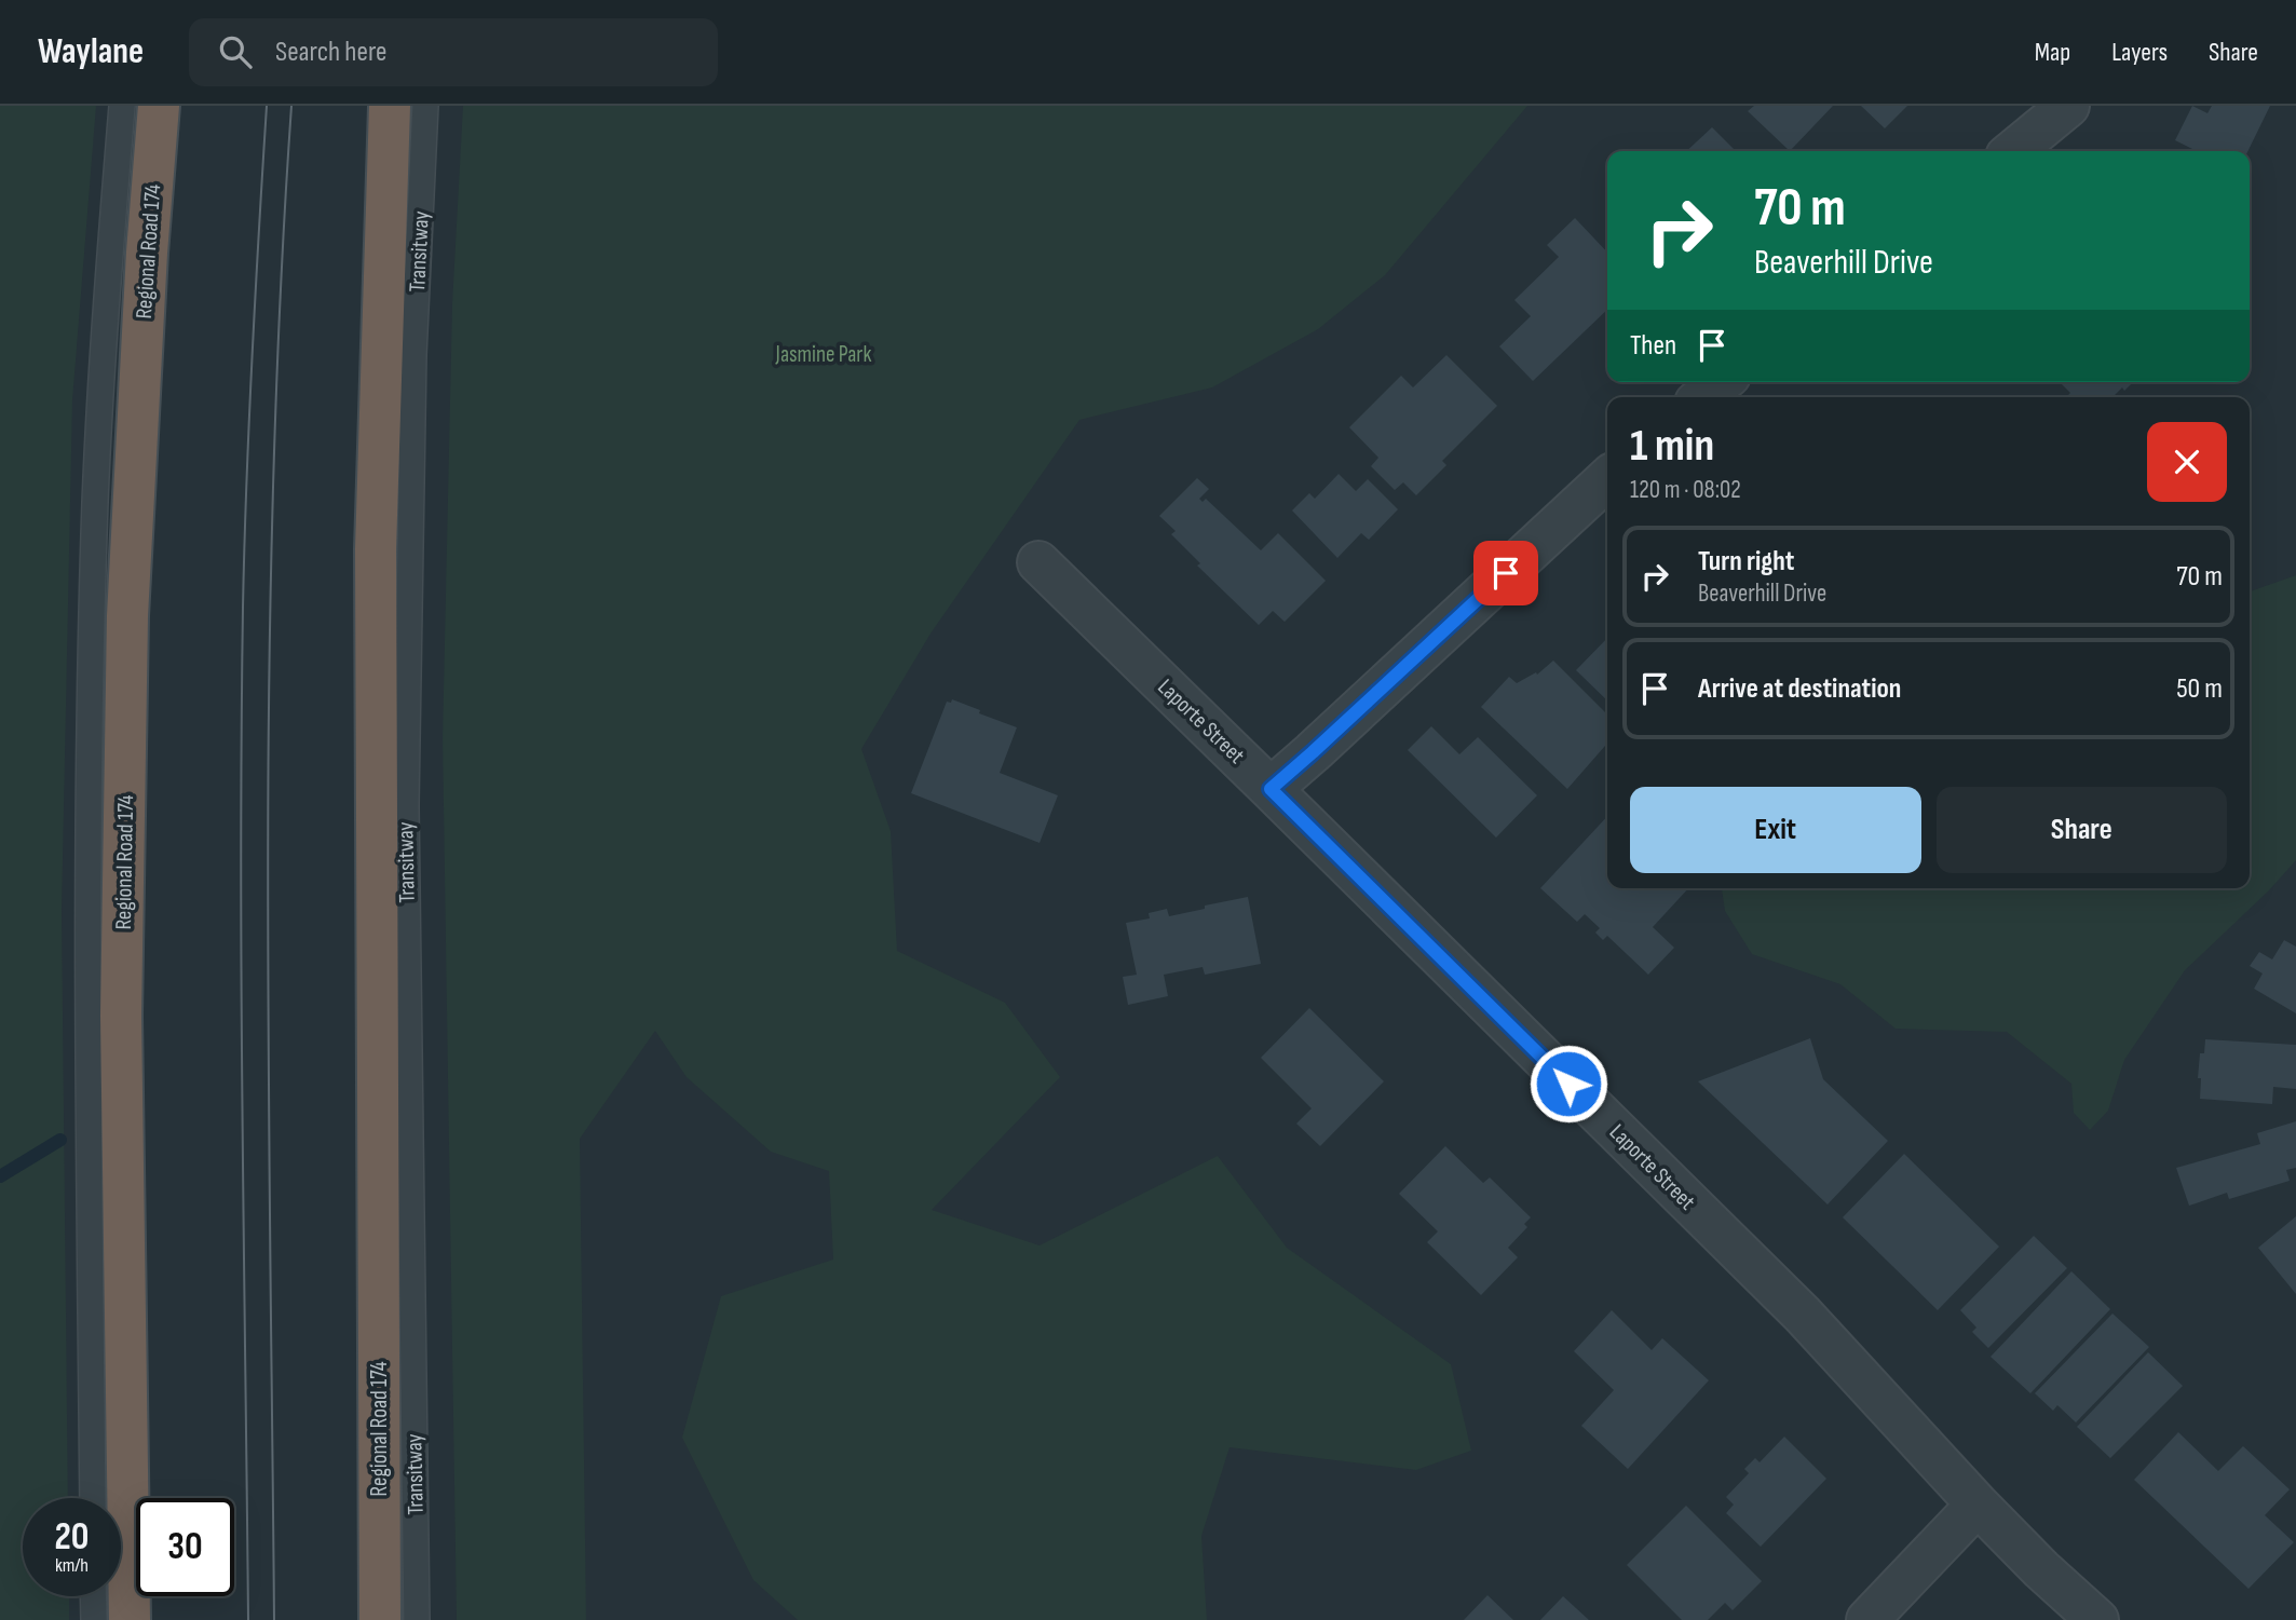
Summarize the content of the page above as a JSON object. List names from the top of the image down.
{
  "streets": {
    "highway": ["Regional Road 174"],
    "street": ["Laporte Street"],
    "lane": ["Transitway"]
  },
  "parks": ["Jasmine Park"],
  "page": {
    "header": "Waylane",
    "search": "Search here",
    "nav": ["Map", "Layers", "Share"],
    "turn": ["70 m", "Beaverhill Drive"],
    "then": "Then",
    "heading": ["1 min", "120 m · 08:02"],
    "list": [
      {
        "name": "Turn right",
        "note": "Beaverhill Drive",
        "value": "70 m"
      },
      {
        "name": "Arrive at destination",
        "value": "50 m"
      }
    ],
    "buttons": ["Exit", "Share"],
    "speed": "20 km/h",
    "limit": "30"
  }
}
